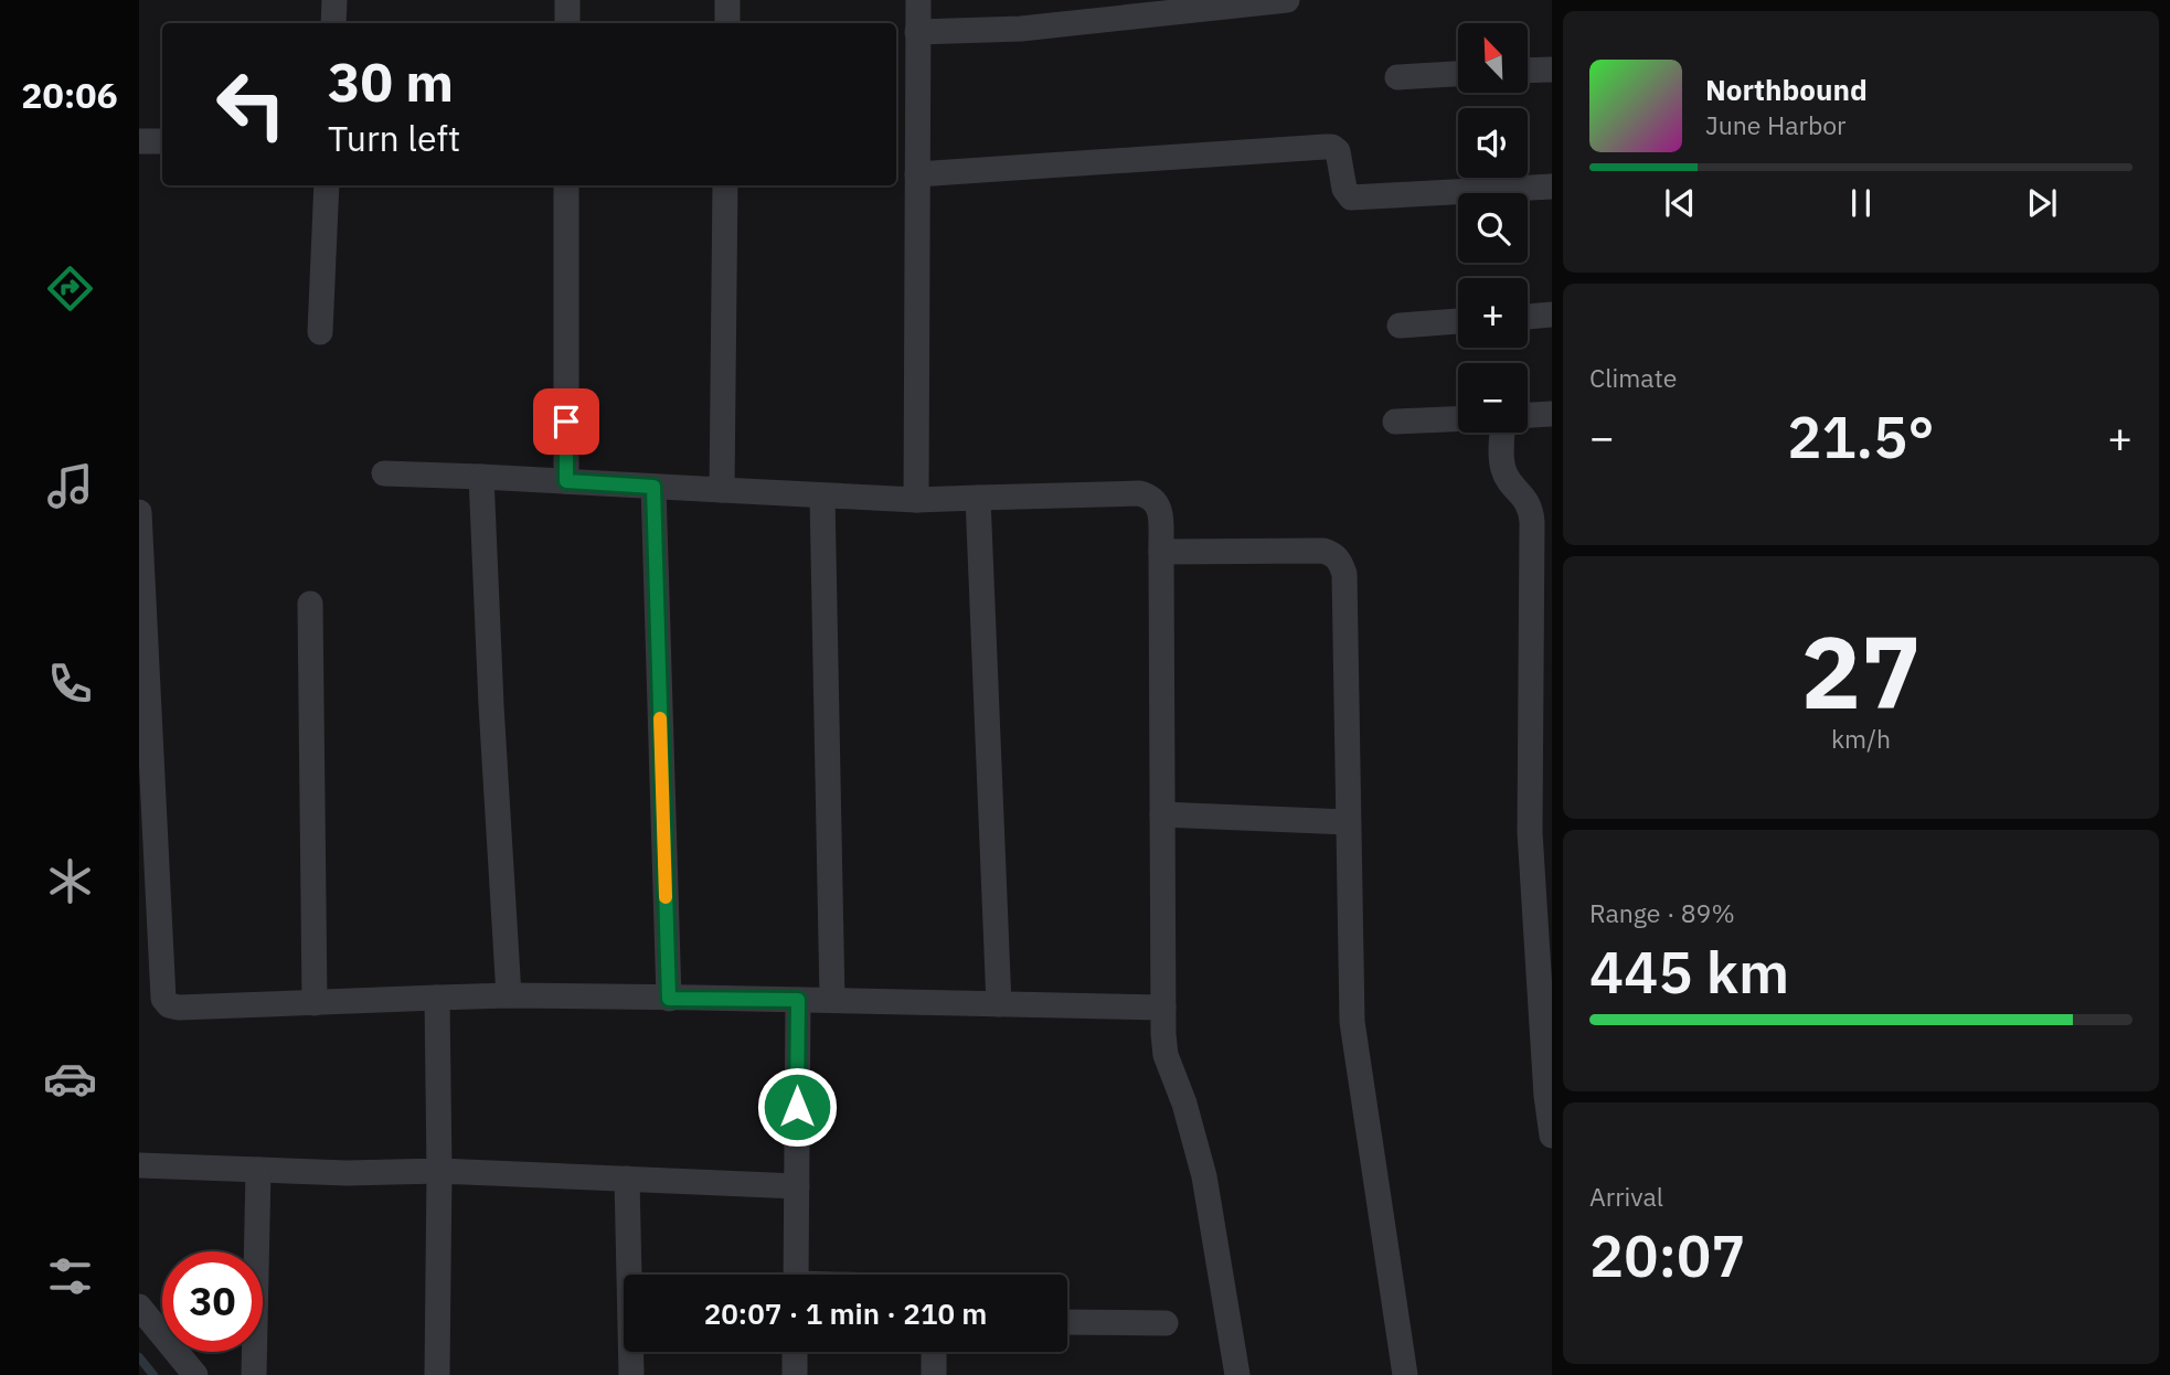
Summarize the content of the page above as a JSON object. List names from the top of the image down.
{
  "north": "top left",
  "page": {
    "tabs": "20:06",
    "map_buttons": ["+", "−"],
    "turn": ["30 m", "Turn left"],
    "song": ["Northbound", "June Harbor"],
    "tile": [
      "Climate",
      ["27", "km/h"],
      ["Range · 89%", "445 km"],
      ["Arrival", "20:07"]
    ],
    "heat": ["−", "21.5°", "+"],
    "limit": "30",
    "trip": "20:07 · 1 min · 210 m"
  }
}
